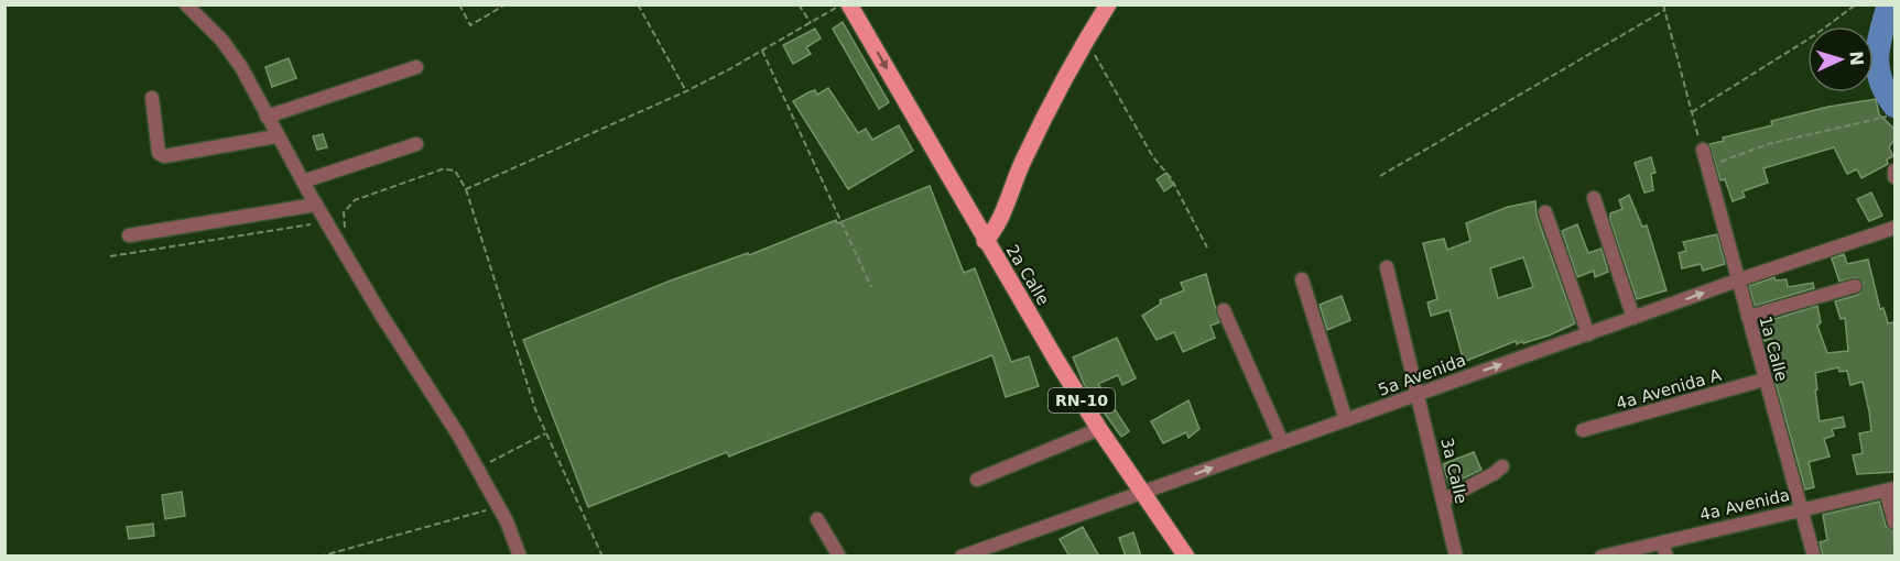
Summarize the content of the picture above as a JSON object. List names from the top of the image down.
{
  "streets": {
    "main road": ["2a Calle", "RN-10"],
    "street": [
      "1a Calle",
      "5a Avenida",
      "4a Avenida A",
      "3a Calle",
      "4a Avenida"
    ]
  },
  "crossings": [
    ["2a Calle", "5a Avenida"],
    ["1a Calle", "5a Avenida"],
    ["1a Calle", "4a Avenida A"],
    ["1a Calle", "4a Avenida"],
    ["5a Avenida", "3a Calle"]
  ],
  "one_way": ["2a Calle", "5a Avenida"],
  "north": "right"
}
